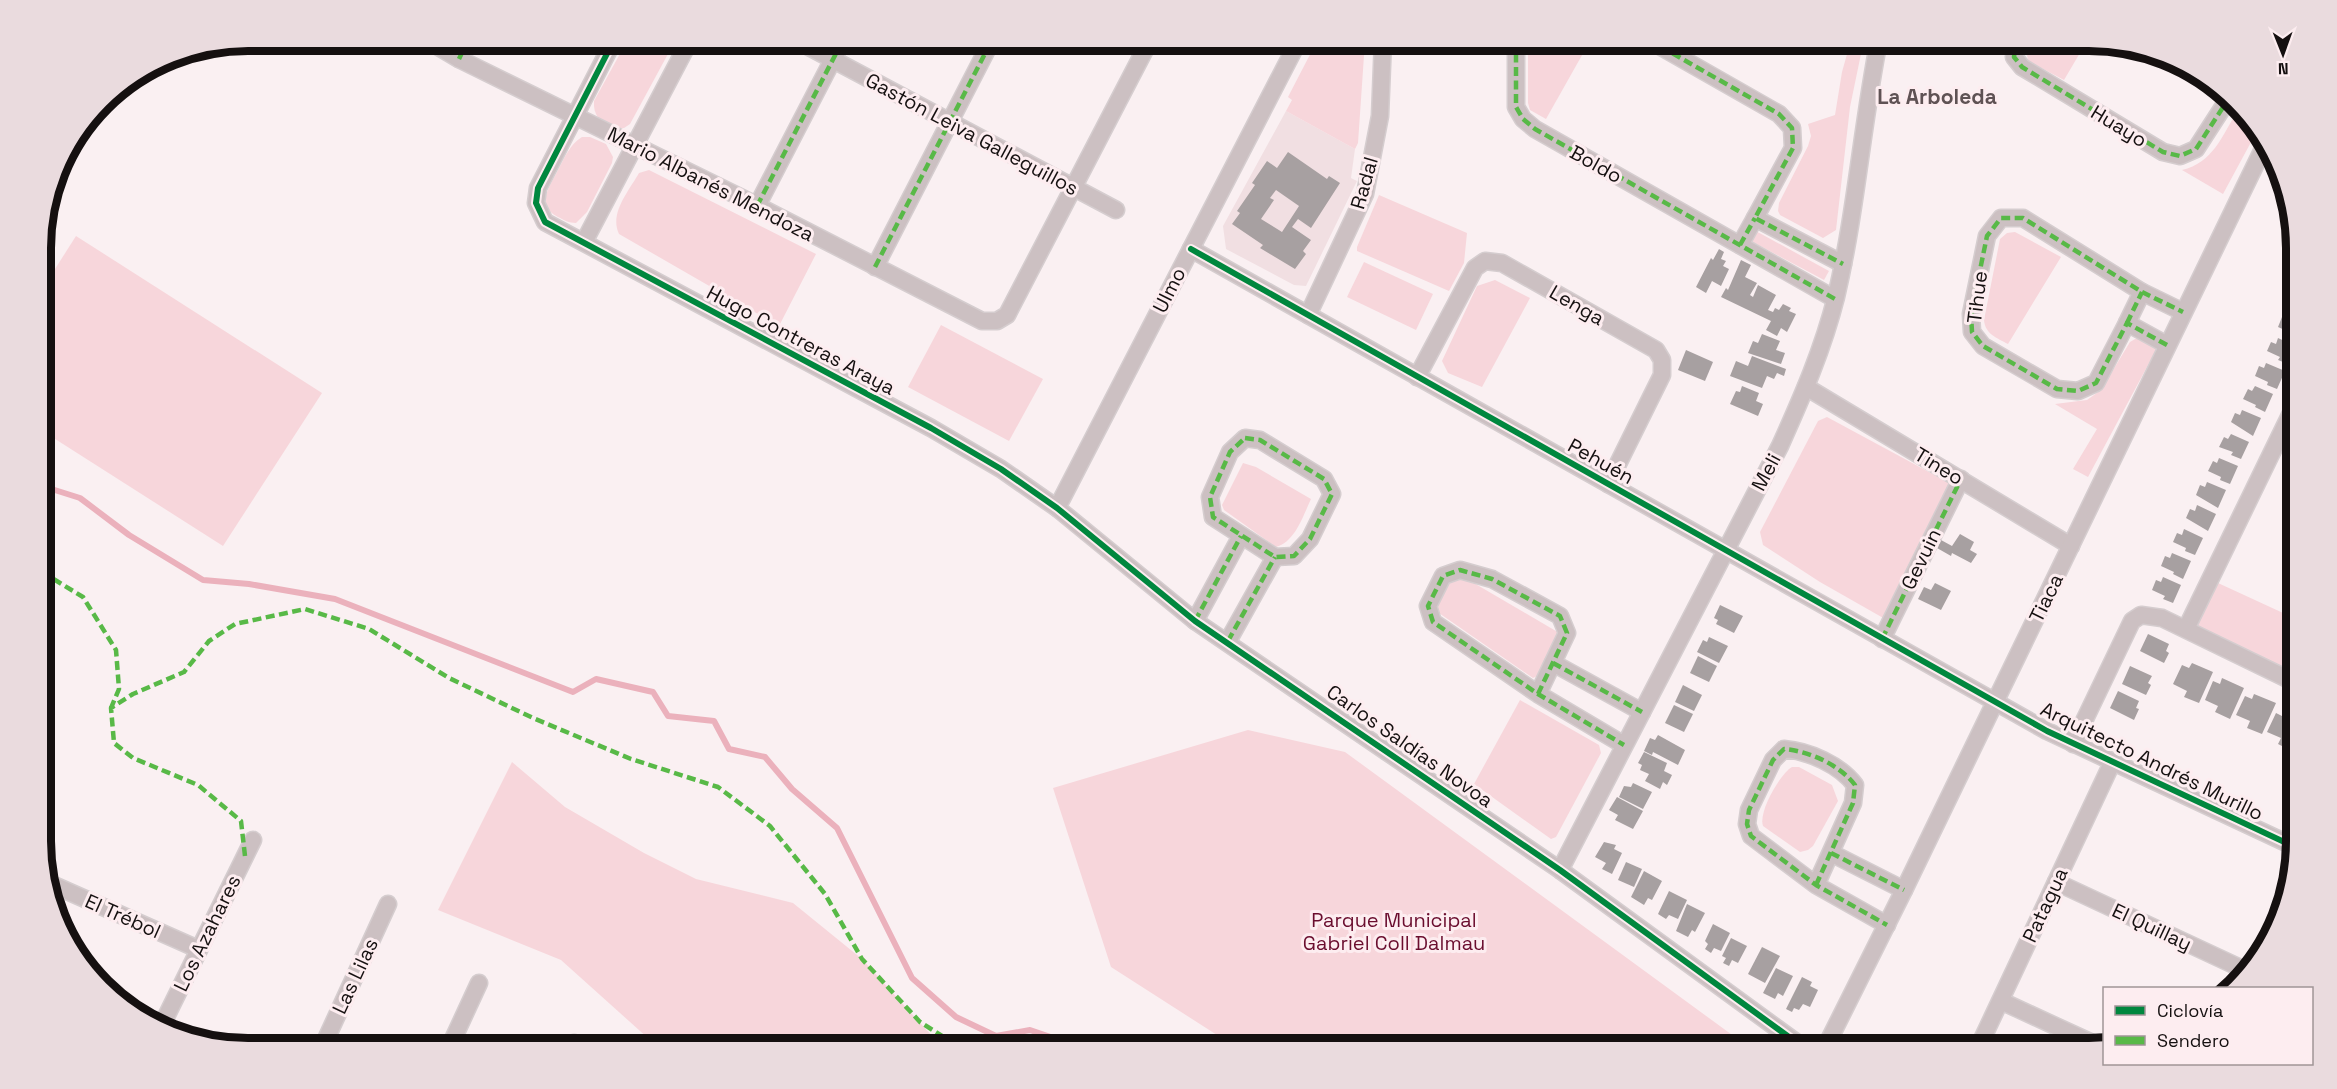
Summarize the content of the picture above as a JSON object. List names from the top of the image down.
{
  "streets": {
    "street": [
      "Huayo",
      "Gastón Leiva Galleguillos",
      "Boldo",
      "Radal",
      "Mario Albanés Mendoza",
      "Ulmo",
      "Tihue",
      "Lenga",
      "Hugo Contreras Araya",
      "Pehuén",
      "Tineo",
      "Meli",
      "Gevuin",
      "Tiaca",
      "Carlos Saldías Novoa",
      "Arquitecto Andrés Murillo",
      "Patagua",
      "El Trébol",
      "El Quillay",
      "Los Azahares",
      "Las Lilas"
    ]
  },
  "crossings": [
    ["Gastón Leiva Galleguillos", "Mario Albanés Mendoza"],
    ["Boldo", "Meli"],
    ["Radal", "Pehuén"],
    ["Mario Albanés Mendoza", "Hugo Contreras Araya"],
    ["Ulmo", "Pehuén"],
    ["Ulmo", "Carlos Saldías Novoa"],
    ["Tihue", "Tiaca"],
    ["Lenga", "Pehuén"],
    ["Hugo Contreras Araya", "Carlos Saldías Novoa"],
    ["Pehuén", "Meli"],
    ["Pehuén", "Gevuin"],
    ["Pehuén", "Tiaca"],
    ["Pehuén", "Arquitecto Andrés Murillo"],
    ["Tineo", "Meli"],
    ["Tineo", "Gevuin"],
    ["Tineo", "Tiaca"],
    ["Meli", "Carlos Saldías Novoa"],
    ["Tiaca", "Arquitecto Andrés Murillo"],
    ["Arquitecto Andrés Murillo", "Patagua"],
    ["Patagua", "El Quillay"],
    ["El Trébol", "Los Azahares"]
  ],
  "districts": ["La Arboleda"],
  "parks": ["Parque Municipal Gabriel Coll Dalmau"],
  "legend": ["Ciclovía", "Sendero"],
  "north": "bottom"
}
